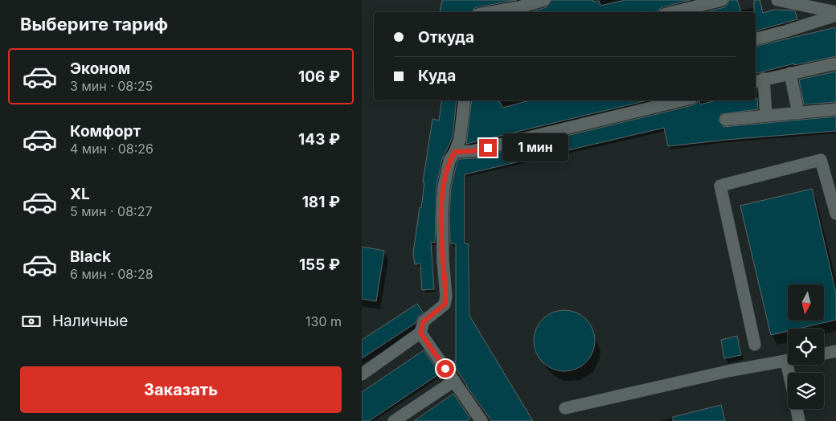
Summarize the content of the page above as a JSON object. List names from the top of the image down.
{
  "north": "bottom",
  "page": {
    "heading": "Выберите тариф",
    "banner": ["Откуда", "Куда"],
    "list": [
      {
        "name": "Эконом",
        "note": "3 мин · 08:25",
        "value": "106 ₽"
      },
      {
        "name": "Комфорт",
        "note": "4 мин · 08:26",
        "value": "143 ₽"
      },
      {
        "name": "XL",
        "note": "5 мин · 08:27",
        "value": "181 ₽"
      },
      {
        "name": "Black",
        "note": "6 мин · 08:28",
        "value": "155 ₽"
      }
    ],
    "bubble": "1 мин",
    "pay": ["Наличные", "130 m"],
    "buttons": "Заказать"
  }
}
